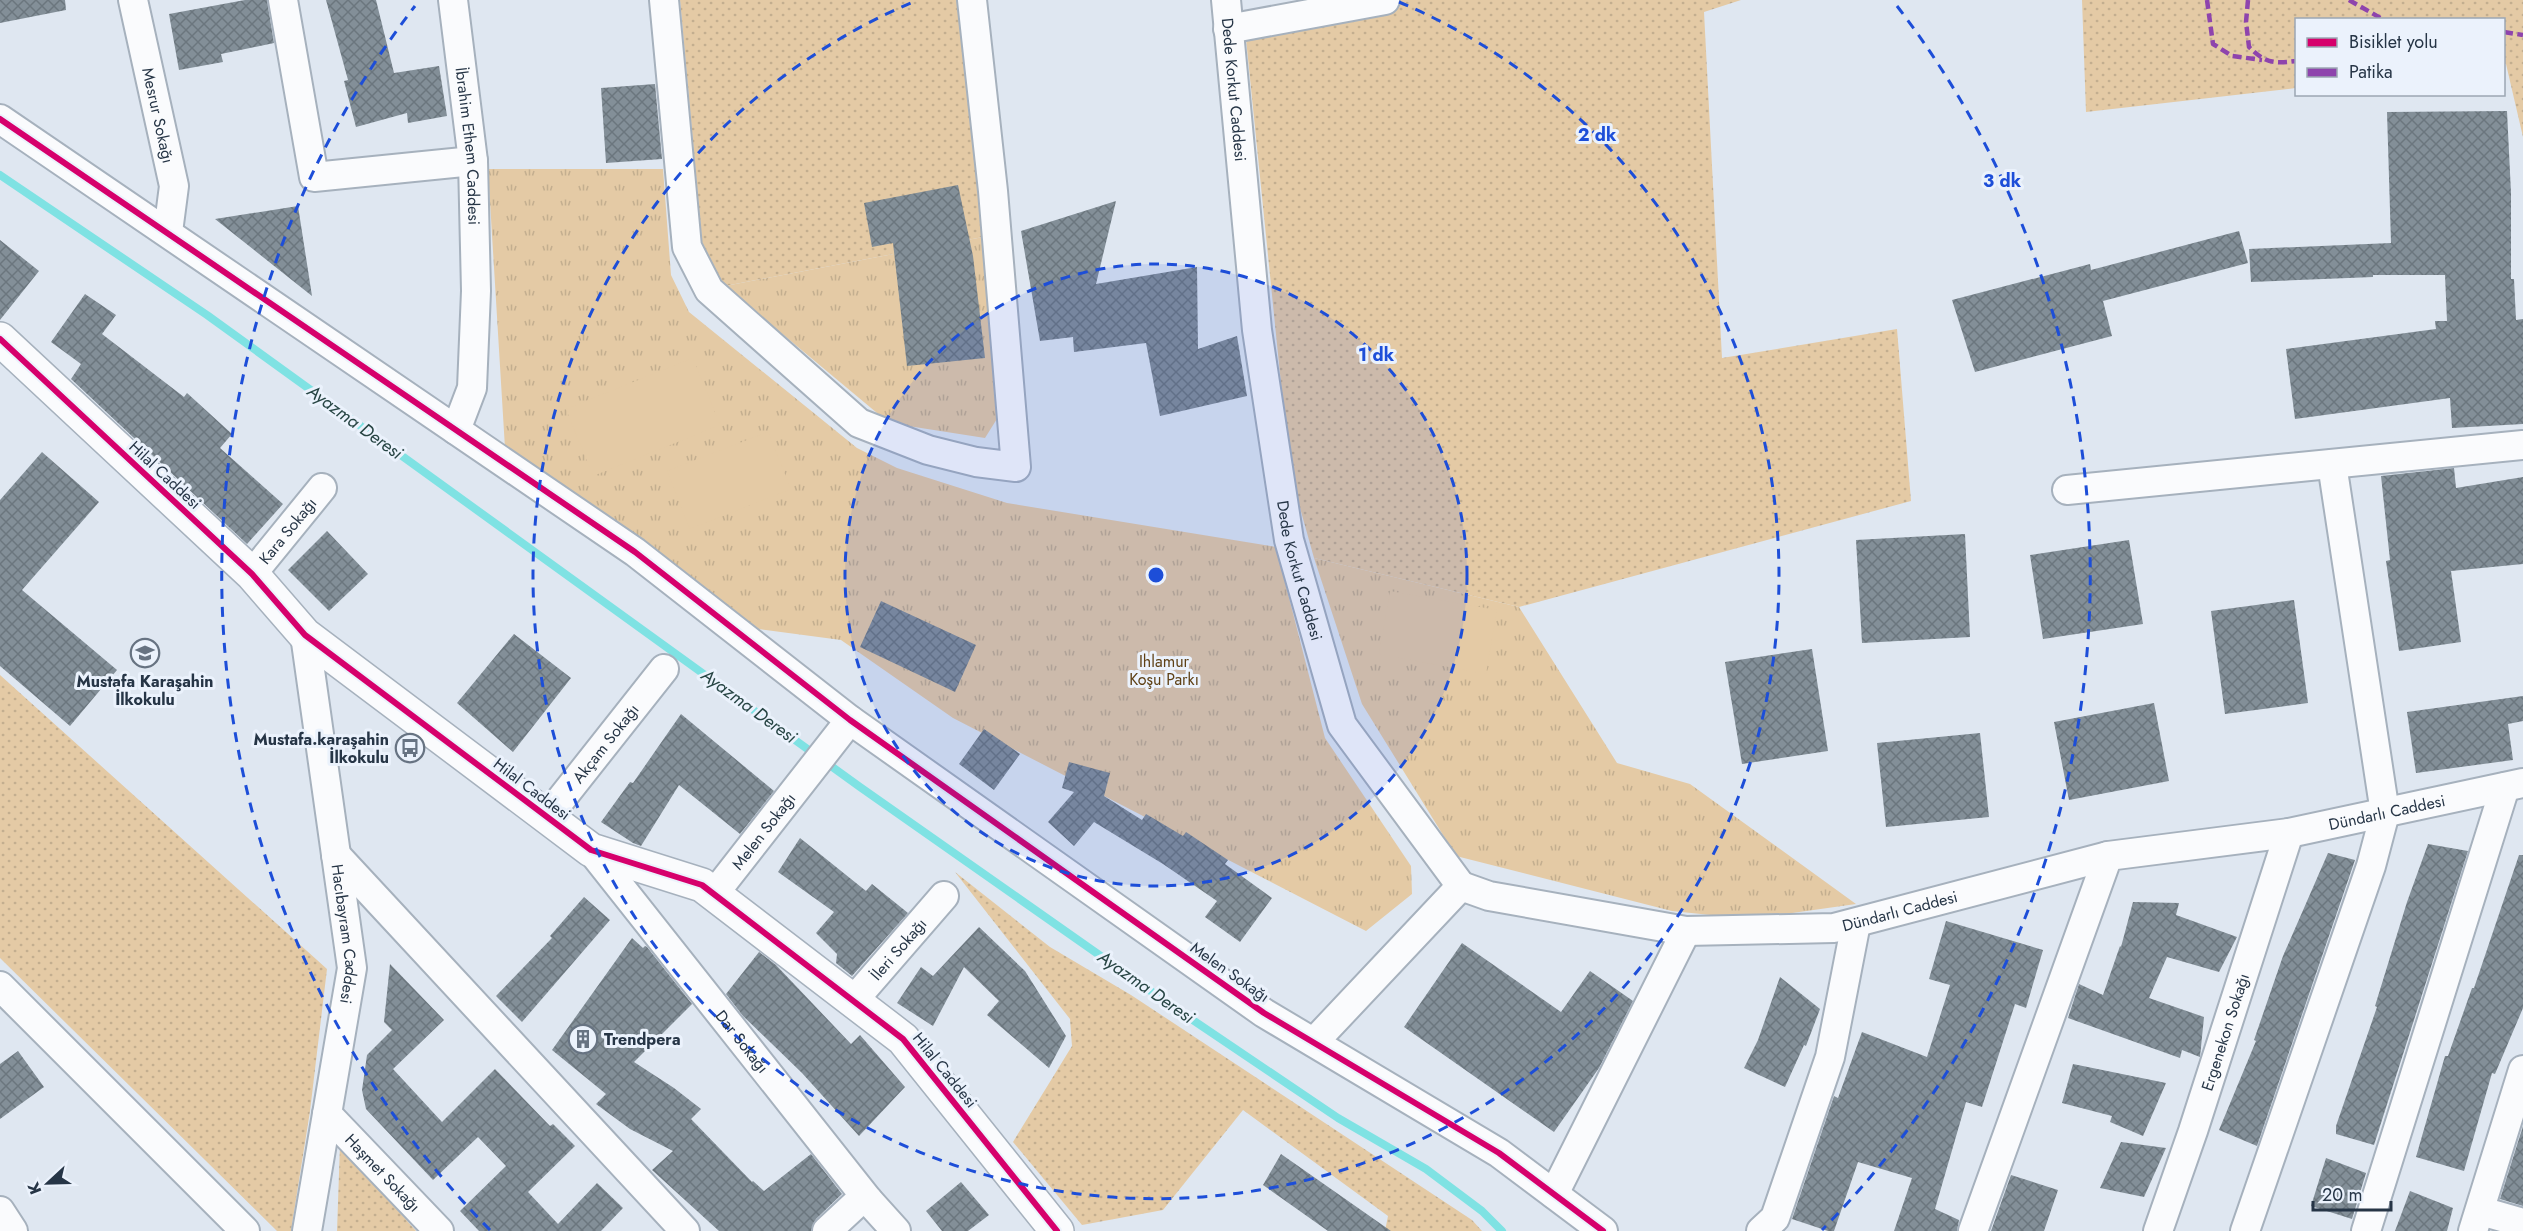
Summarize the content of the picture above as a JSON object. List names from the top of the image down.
{
  "streets": {
    "street": [
      "Dede Korkut Caddesi",
      "Mesrur Sokağı",
      "İbrahim Ethem Caddesi",
      "Hilal Caddesi",
      "Kara Sokağı",
      "Akçam Sokağı",
      "Dündarlı Caddesi",
      "Melen Sokağı",
      "Hacıbayram Caddesi",
      "İleri Sokağı",
      "Ergenekon Sokağı",
      "Dar Sokağı",
      "Haşmet Sokağı"
    ]
  },
  "crossings": [
    ["Dede Korkut Caddesi", "Dündarlı Caddesi"],
    ["Hilal Caddesi", "Kara Sokağı"],
    ["Hilal Caddesi", "Akçam Sokağı"],
    ["Hilal Caddesi", "Melen Sokağı"],
    ["Hilal Caddesi", "Hacıbayram Caddesi"],
    ["Hilal Caddesi", "İleri Sokağı"],
    ["Hilal Caddesi", "Dar Sokağı"],
    ["Dündarlı Caddesi", "Ergenekon Sokağı"],
    ["Hacıbayram Caddesi", "Haşmet Sokağı"]
  ],
  "water": ["Ayazma Deresi"],
  "parks": ["Ihlamur Koşu Parkı"],
  "places": {
    "school or university": ["Mustafa Karaşahin İlkokulu"],
    "bus stop": ["Mustafa.karaşahin İlkokulu"],
    "building": ["Trendpera"]
  },
  "legend": ["Bisiklet yolu", "Patika"],
  "scale_bar": "20 m",
  "north": "left",
  "rings": ["2 dk", "3 dk", "1 dk"]
}
